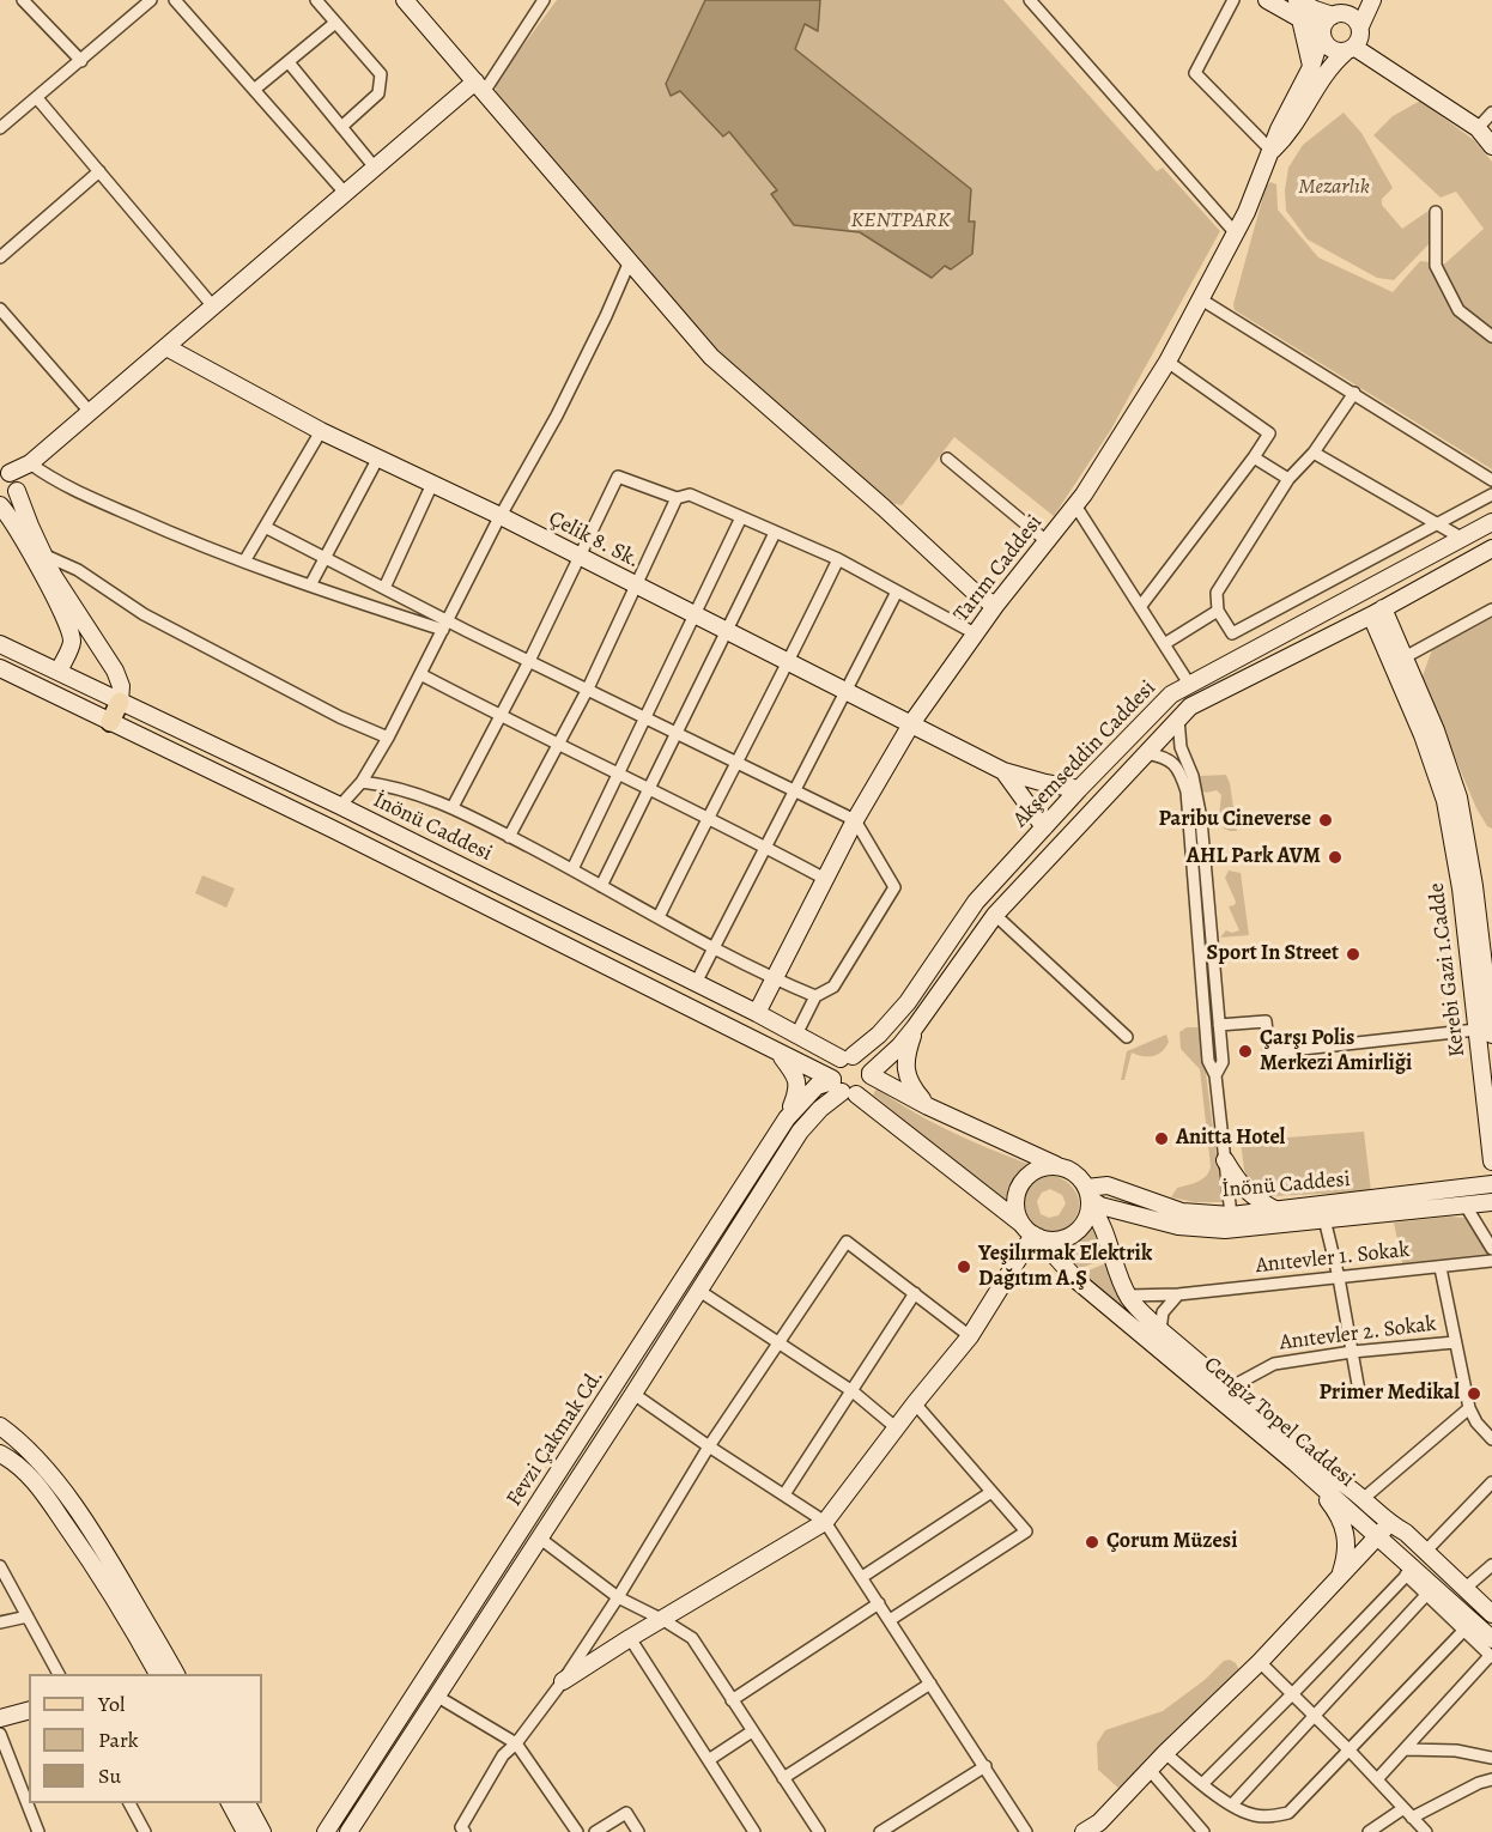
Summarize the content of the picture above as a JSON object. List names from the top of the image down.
{
  "streets": {
    "street": [
      "Çelik 8. Sk.",
      "Tarım Caddesi",
      "Akşemseddin Caddesi",
      "İnönü Caddesi",
      "Kerebi Gazi 1.Cadde",
      "Anıtevler 1. Sokak",
      "Anıtevler 2. Sokak",
      "Cengiz Topel Caddesi",
      "Fevzi Çakmak Cd."
    ]
  },
  "crossings": [
    ["Çelik 8. Sk.", "Tarım Caddesi"],
    ["Çelik 8. Sk.", "Akşemseddin Caddesi"],
    ["Tarım Caddesi", "İnönü Caddesi"],
    ["Akşemseddin Caddesi", "İnönü Caddesi"],
    ["Akşemseddin Caddesi", "Kerebi Gazi 1.Cadde"],
    ["Akşemseddin Caddesi", "Fevzi Çakmak Cd."],
    ["İnönü Caddesi", "Cengiz Topel Caddesi"],
    ["İnönü Caddesi", "Fevzi Çakmak Cd."],
    ["Anıtevler 1. Sokak", "Cengiz Topel Caddesi"],
    ["Anıtevler 2. Sokak", "Cengiz Topel Caddesi"]
  ],
  "parks": ["Mezarlık", "KENTPARK"],
  "places": [
    "Paribu Cineverse",
    "AHL Park AVM",
    "Sport In Street",
    "Çarşı Polis Merkezi Amirliği",
    "Anitta Hotel",
    "Yeşilırmak Elektrik Dağıtım A.Ş",
    "Primer Medikal",
    "Çorum Müzesi"
  ],
  "legend": ["Yol", "Park", "Su"]
}
